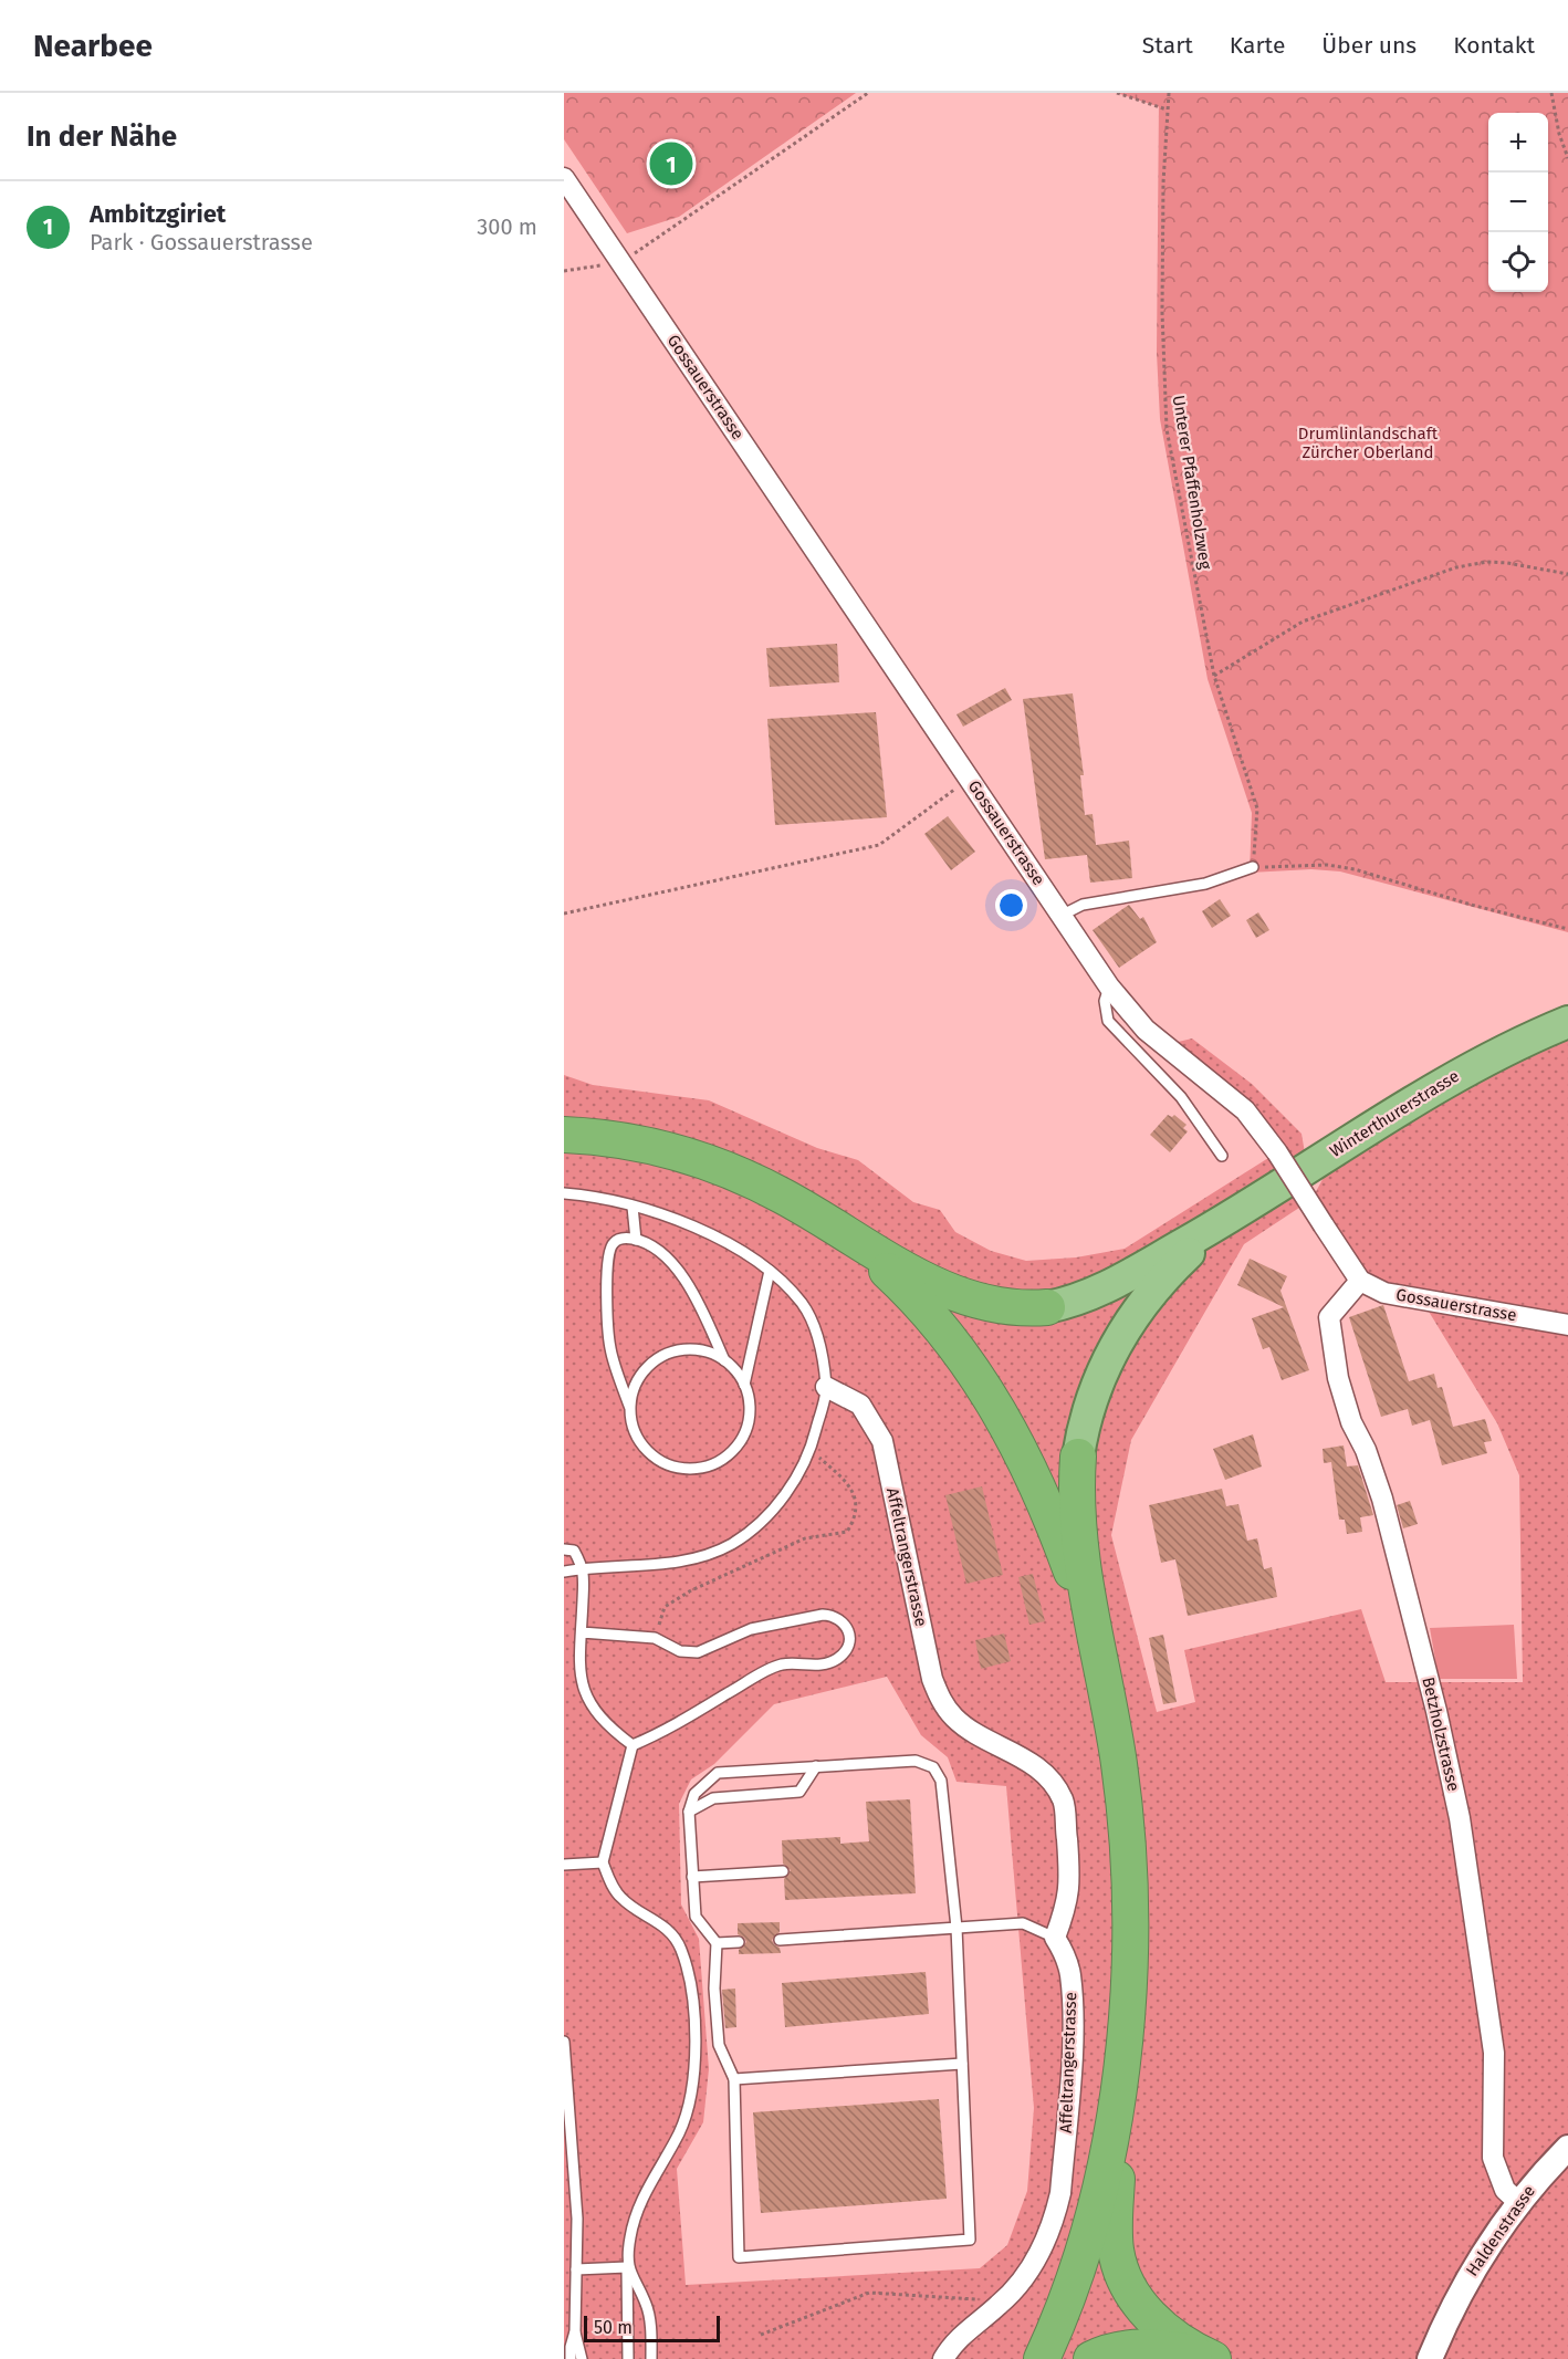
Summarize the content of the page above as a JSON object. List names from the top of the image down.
{
  "streets": {
    "highway": ["Winterthurerstrasse"],
    "street": [
      "Gossauerstrasse",
      "Affeltrangerstrasse",
      "Betzholzstrasse",
      "Haldenstrasse"
    ],
    "path": ["Unterer Pfaffenholzweg"]
  },
  "crossings": [
    ["Gossauerstrasse", "Betzholzstrasse"],
    ["Betzholzstrasse", "Haldenstrasse"]
  ],
  "parks": ["Drumlinlandschaft Zürcher Oberland"],
  "scale_bar": "50 m",
  "page": {
    "header": "Nearbee",
    "nav": [
      "Start",
      "Karte",
      "Über uns",
      "Kontakt"
    ],
    "heading": "In der Nähe",
    "map_buttons": ["+", "−"],
    "pins": "1",
    "list": [
      {
        "mark": "1",
        "name": "Ambitzgiriet",
        "note": "Park · Gossauerstrasse",
        "value": "300 m"
      }
    ],
    "scale": "50 m"
  }
}
